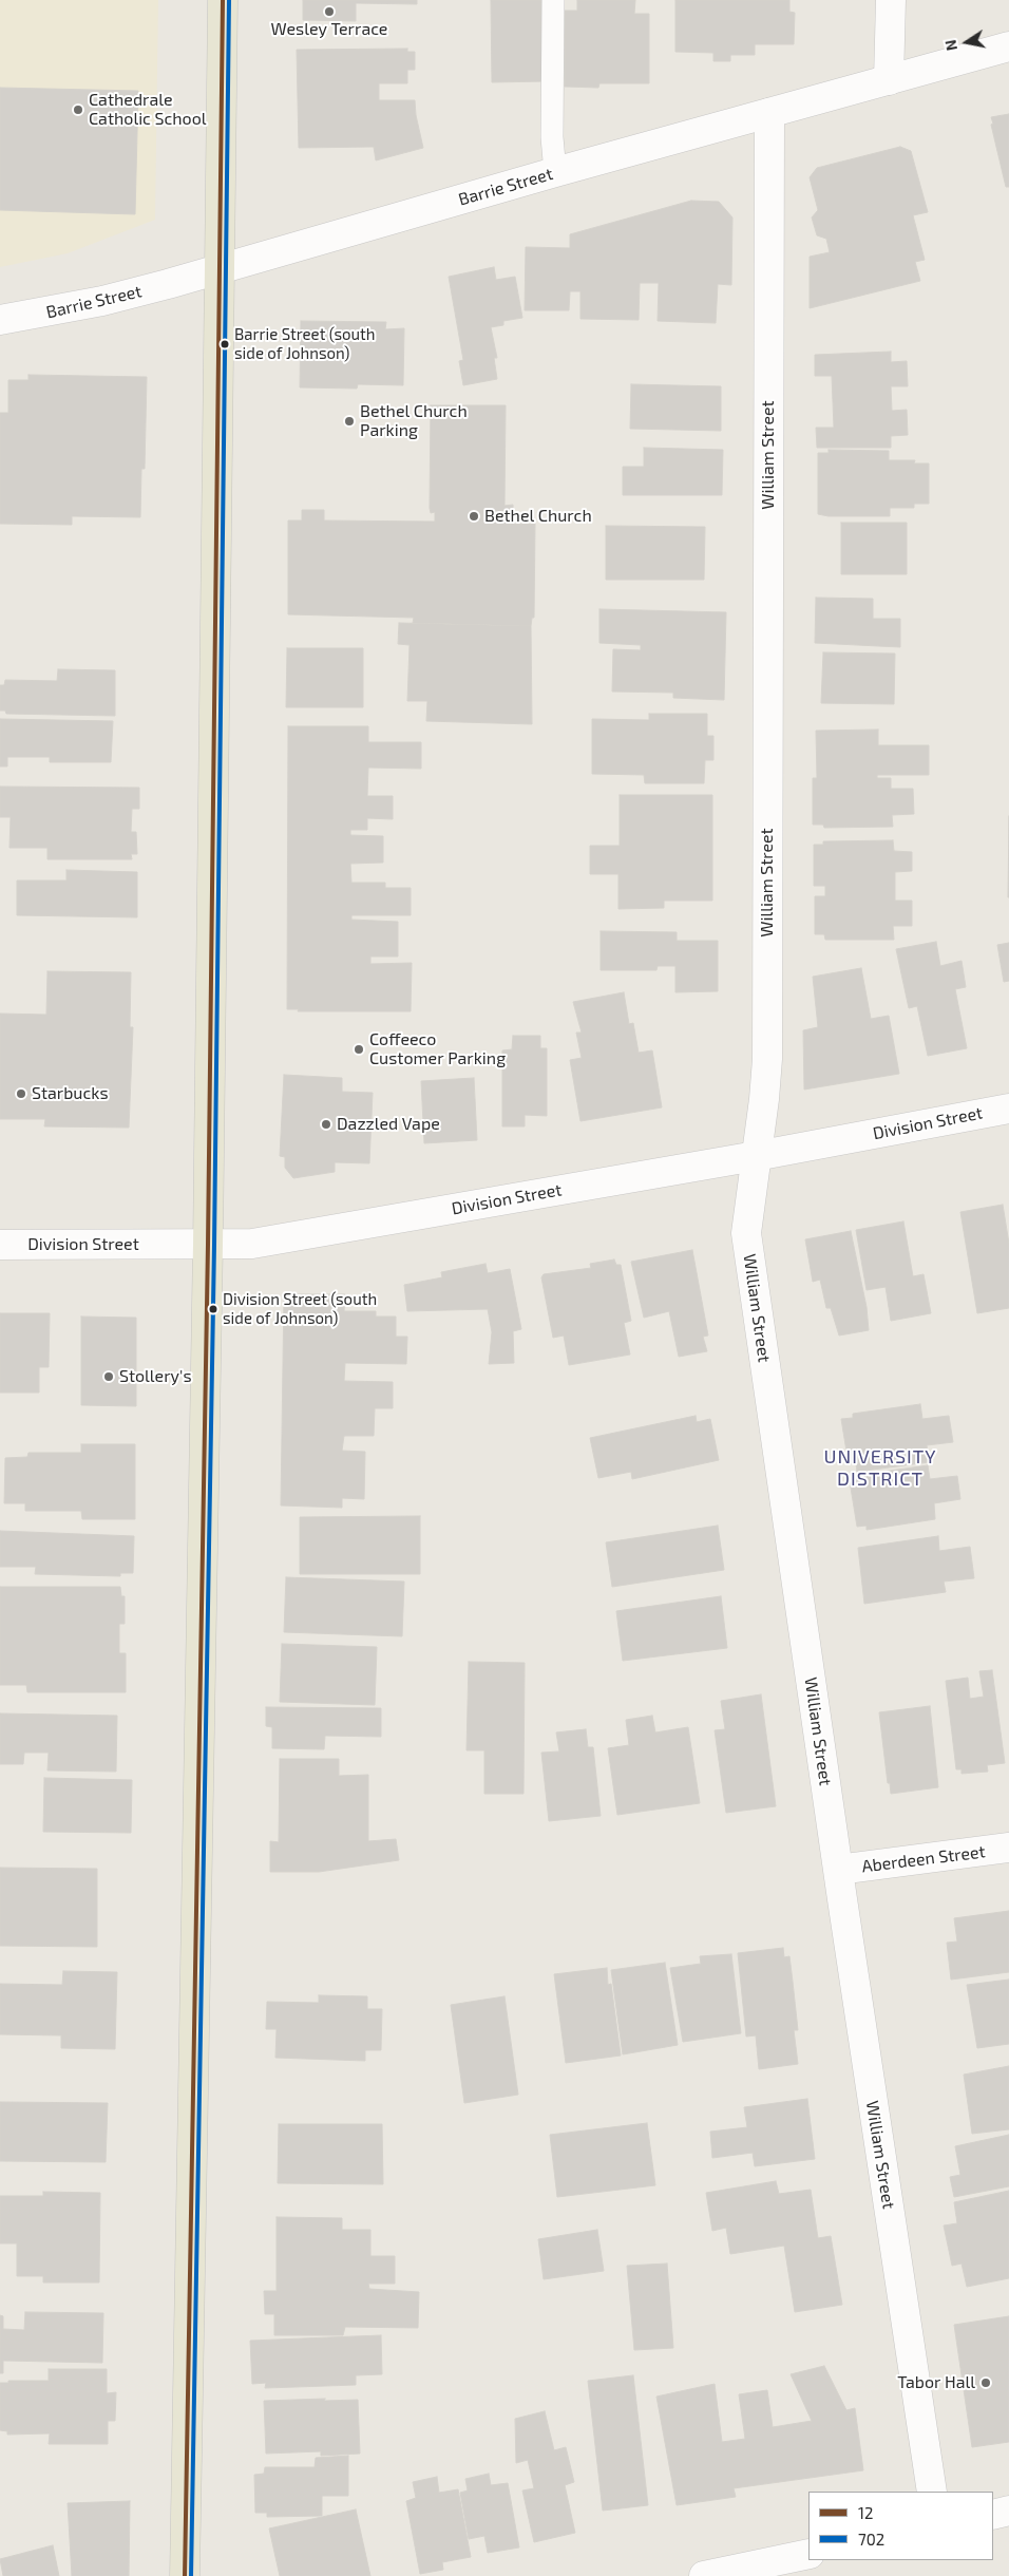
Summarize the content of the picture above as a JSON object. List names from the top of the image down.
{
  "streets": {
    "street": [
      "Barrie Street",
      "William Street",
      "Division Street",
      "Aberdeen Street"
    ]
  },
  "crossings": [
    ["Barrie Street", "William Street"],
    ["William Street", "Division Street"],
    ["William Street", "Aberdeen Street"]
  ],
  "districts": ["UNIVERSITY DISTRICT"],
  "places": [
    "Wesley Terrace",
    "Cathedrale Catholic School",
    "Barrie Street (south side of Johnson)",
    "Bethel Church Parking",
    "Bethel Church",
    "Coffeeco Customer Parking",
    "Starbucks",
    "Dazzled Vape",
    "Division Street (south side of Johnson)",
    "Stollery's",
    "Tabor Hall"
  ],
  "lines": ["transit line 12", "transit line 702"],
  "legend": ["12", "702"],
  "north": "left"
}
